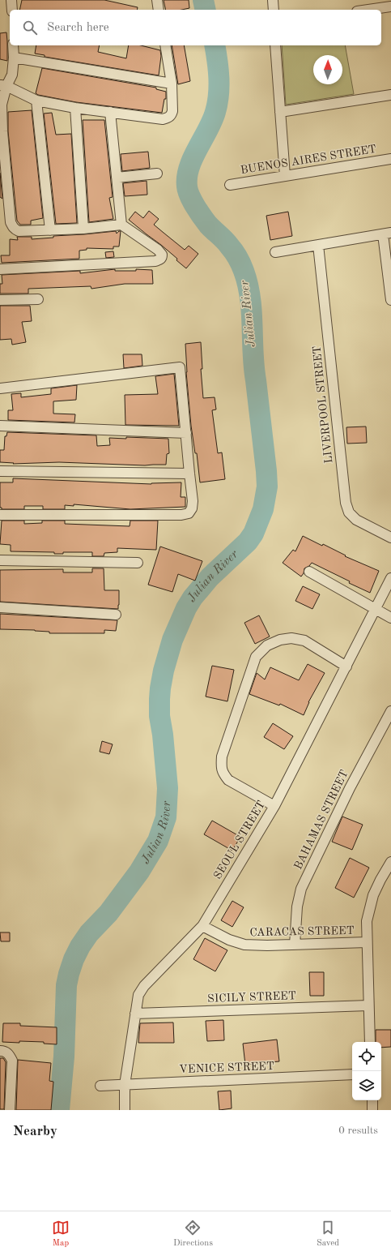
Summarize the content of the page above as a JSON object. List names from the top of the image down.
{
  "streets": {
    "street": [
      "BUENOS AIRES STREET",
      "LIVERPOOL STREET",
      "BAHAMAS STREET",
      "SEOUL STREET",
      "CARACAS STREET",
      "SICILY STREET",
      "VENICE STREET"
    ]
  },
  "crossings": [
    ["BAHAMAS STREET", "CARACAS STREET"],
    ["SEOUL STREET", "CARACAS STREET"],
    ["SEOUL STREET", "SICILY STREET"],
    ["SEOUL STREET", "VENICE STREET"]
  ],
  "water": ["Julian River"],
  "north": "top",
  "page": {
    "search": "Search here",
    "heading": ["Nearby", "0 results"],
    "nav": ["Map", "Directions", "Saved"]
  }
}
